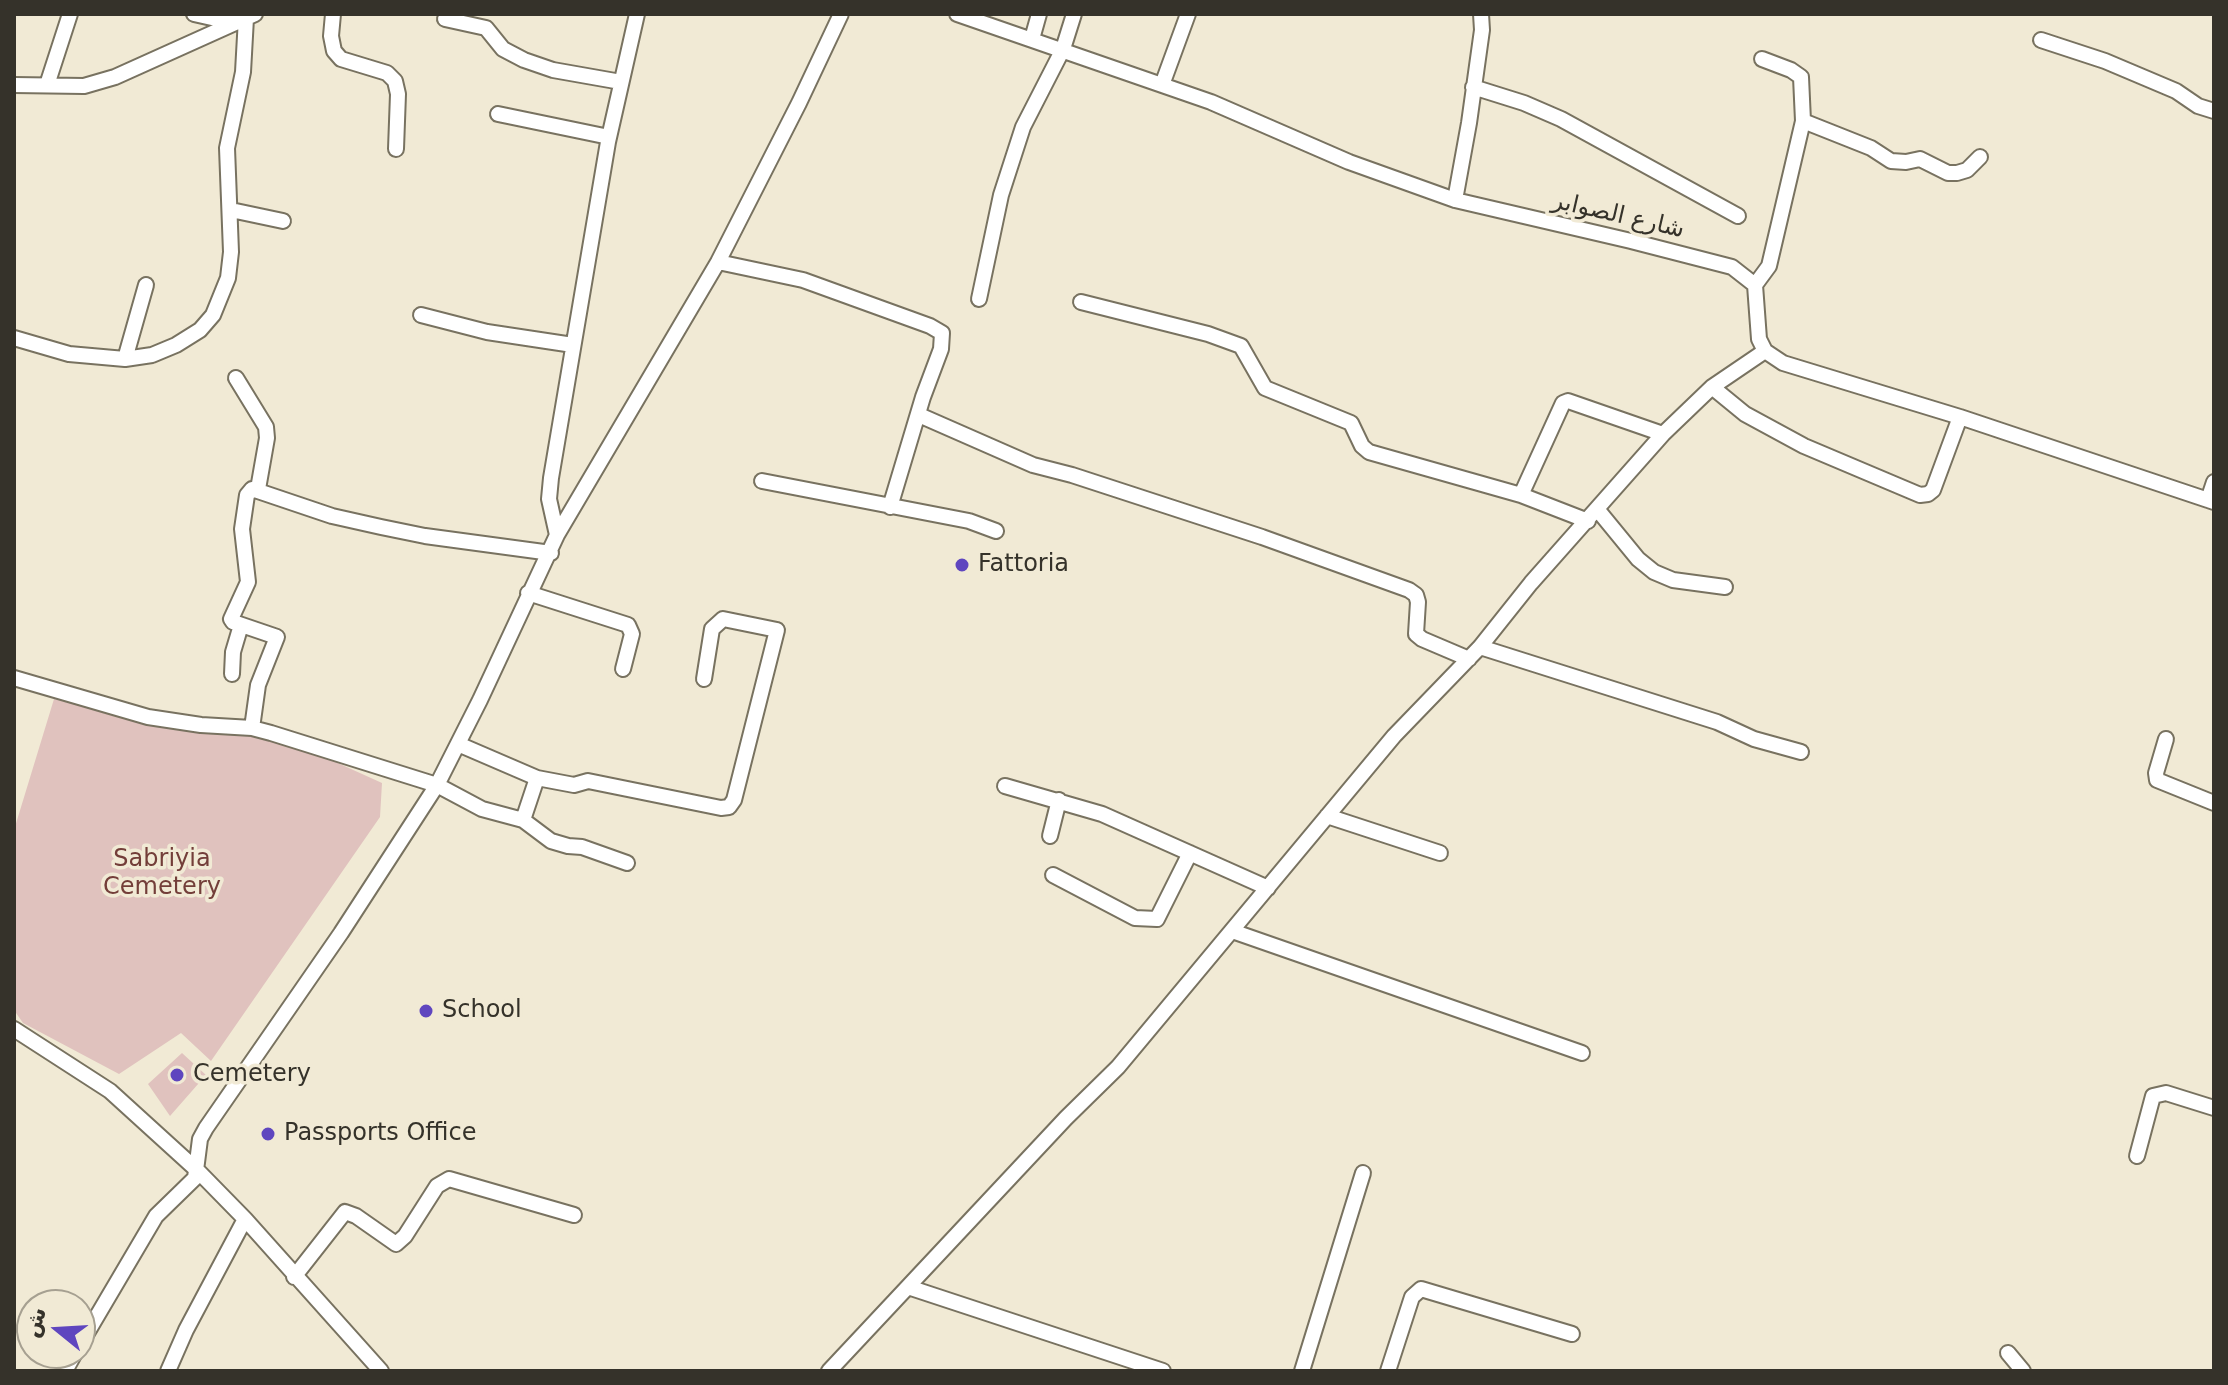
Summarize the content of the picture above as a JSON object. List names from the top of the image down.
{
  "streets": {
    "street": ["شارع الصوابر"]
  },
  "parks": ["Sabriyia Cemetery"],
  "places": [
    "Fattoria",
    "School",
    "Cemetery",
    "Passports Office"
  ],
  "north": "left"
}
